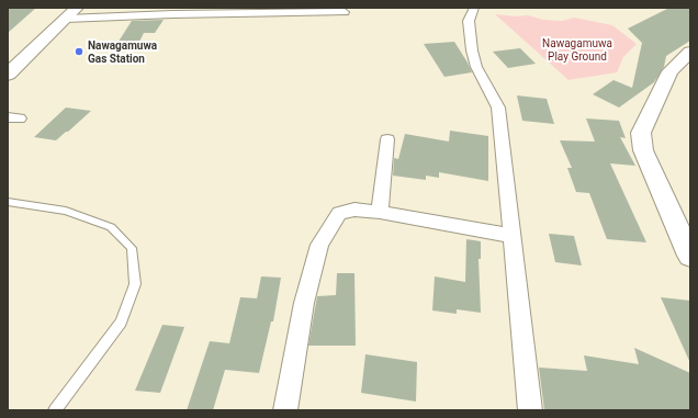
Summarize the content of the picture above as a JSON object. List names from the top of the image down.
{
  "parks": ["Nawagamuwa Play Ground"],
  "places": ["Nawagamuwa Gas Station"]
}
